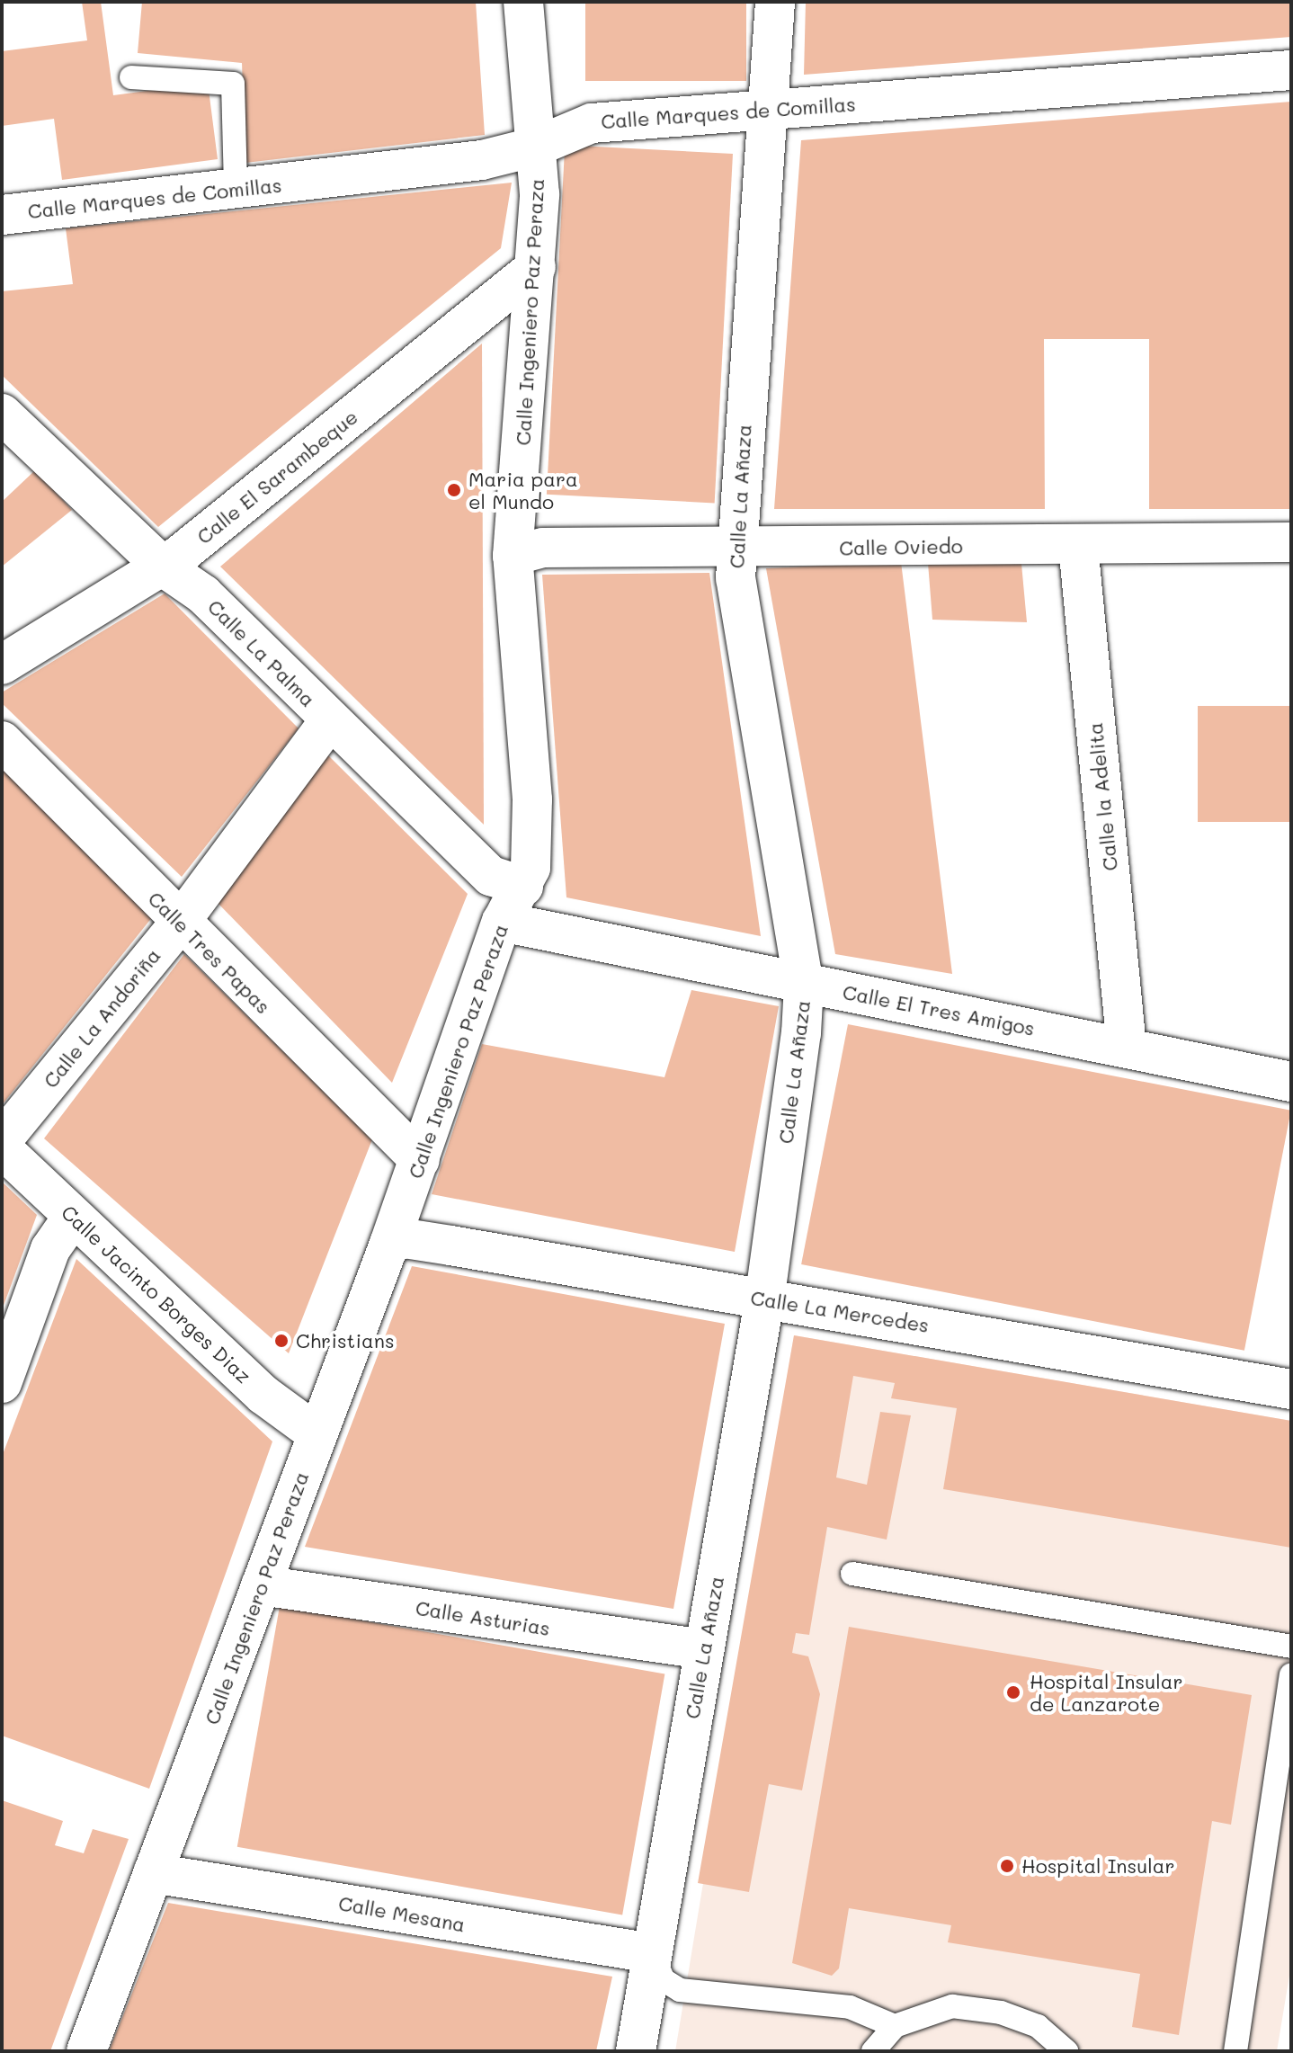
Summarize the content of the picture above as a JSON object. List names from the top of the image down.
{
  "streets": {
    "street": [
      "Calle Marques de Comillas",
      "Calle Ingeniero Paz Peraza",
      "Calle El Sarambeque",
      "Calle La Añaza",
      "Calle Oviedo",
      "Calle La Palma",
      "Calle la Adelita",
      "Calle Tres Papas",
      "Calle El Tres Amigos",
      "Calle La Andoriña",
      "Calle Jacinto Borges Diaz",
      "Calle La Mercedes",
      "Calle Asturias",
      "Calle Mesana"
    ]
  },
  "crossings": [
    ["Calle Marques de Comillas", "Calle Ingeniero Paz Peraza"],
    ["Calle Marques de Comillas", "Calle La Añaza"],
    ["Calle Ingeniero Paz Peraza", "Calle El Sarambeque"],
    ["Calle Ingeniero Paz Peraza", "Calle Oviedo"],
    ["Calle Ingeniero Paz Peraza", "Calle La Palma"],
    ["Calle Ingeniero Paz Peraza", "Calle Tres Papas"],
    ["Calle Ingeniero Paz Peraza", "Calle El Tres Amigos"],
    ["Calle Ingeniero Paz Peraza", "Calle Jacinto Borges Diaz"],
    ["Calle Ingeniero Paz Peraza", "Calle La Mercedes"],
    ["Calle Ingeniero Paz Peraza", "Calle Asturias"],
    ["Calle Ingeniero Paz Peraza", "Calle Mesana"],
    ["Calle El Sarambeque", "Calle La Palma"],
    ["Calle La Añaza", "Calle Oviedo"],
    ["Calle La Añaza", "Calle El Tres Amigos"],
    ["Calle La Añaza", "Calle La Mercedes"],
    ["Calle La Añaza", "Calle Asturias"],
    ["Calle La Añaza", "Calle Mesana"],
    ["Calle Oviedo", "Calle la Adelita"],
    ["Calle La Palma", "Calle La Andoriña"],
    ["Calle la Adelita", "Calle El Tres Amigos"],
    ["Calle Tres Papas", "Calle La Andoriña"]
  ],
  "places": [
    "Maria para el Mundo",
    "Christians",
    "Hospital Insular de Lanzarote",
    "Hospital Insular"
  ]
}
